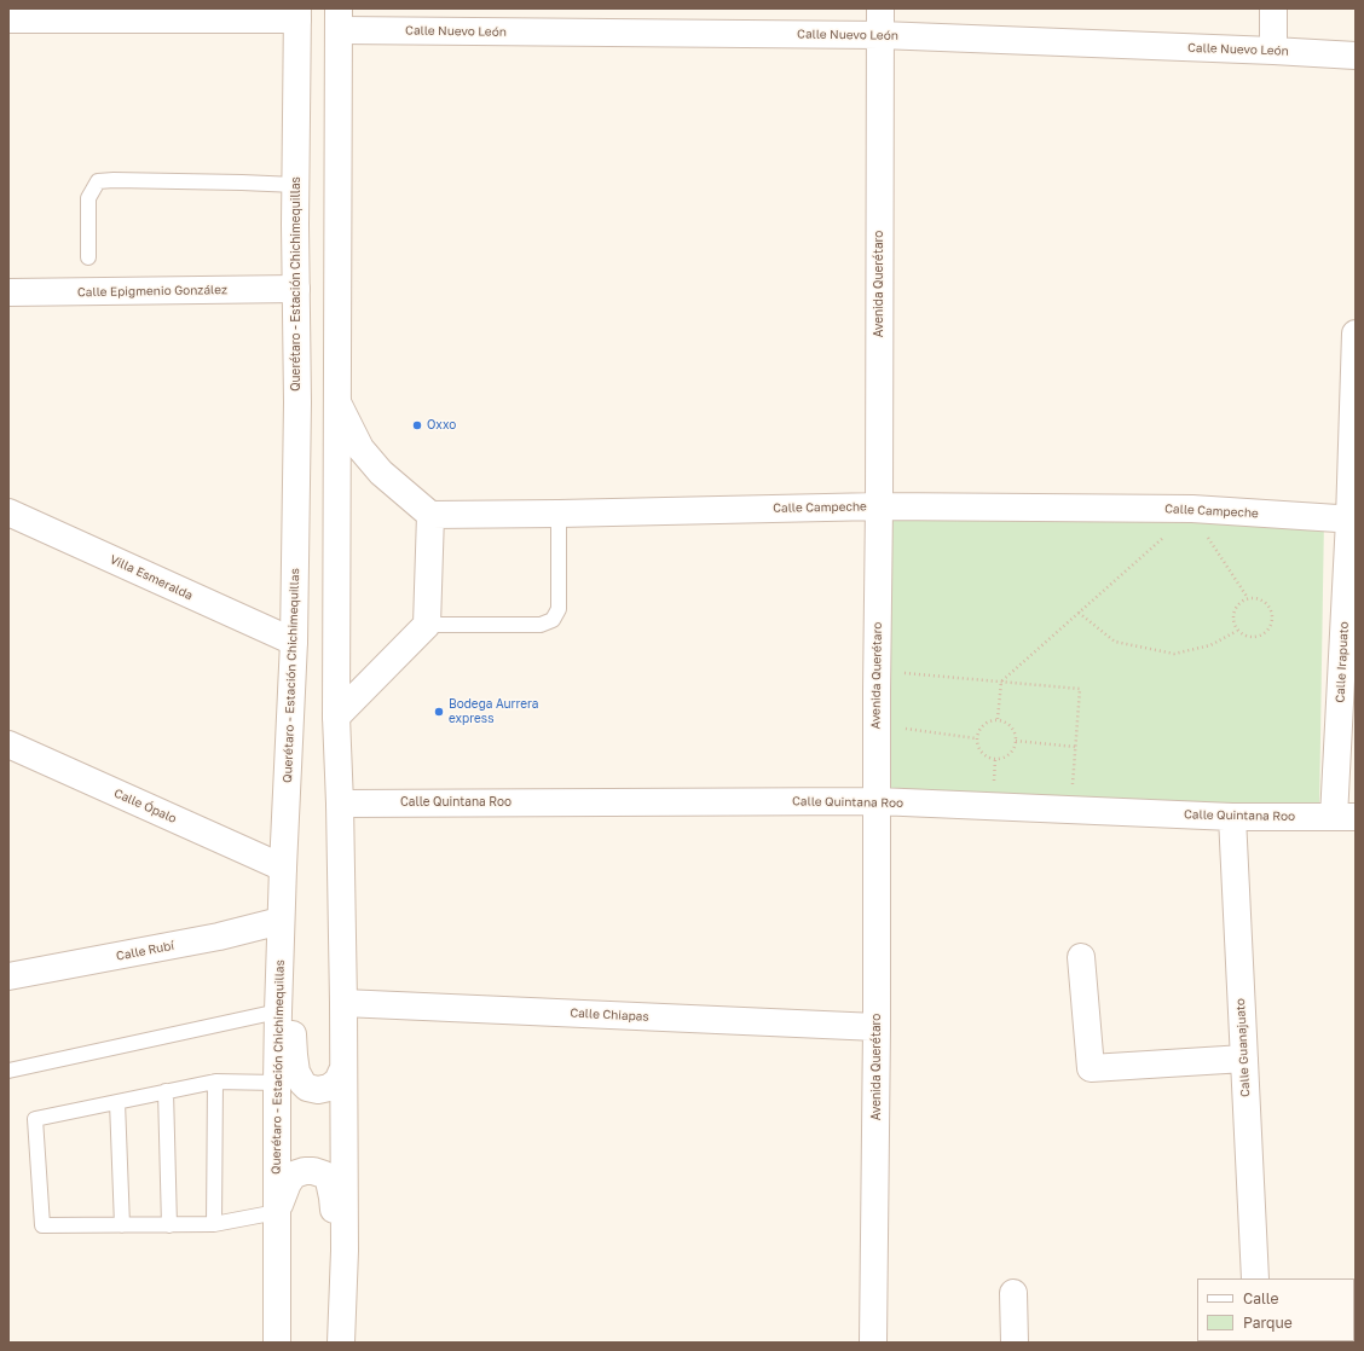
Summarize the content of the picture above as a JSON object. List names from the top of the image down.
{
  "streets": {
    "street": [
      "Calle Nuevo León",
      "Querétaro - Estación Chichimequillas",
      "Avenida Querétaro",
      "Calle Epigmenio González",
      "Calle Campeche",
      "Villa Esmeralda",
      "Calle Irapuato",
      "Calle Quintana Roo",
      "Calle Ópalo",
      "Calle Rubí",
      "Calle Chiapas",
      "Calle Guanajuato"
    ]
  },
  "crossings": [
    ["Calle Nuevo León", "Avenida Querétaro"],
    ["Querétaro - Estación Chichimequillas", "Calle Epigmenio González"],
    ["Querétaro - Estación Chichimequillas", "Villa Esmeralda"],
    ["Querétaro - Estación Chichimequillas", "Calle Ópalo"],
    ["Querétaro - Estación Chichimequillas", "Calle Rubí"],
    ["Avenida Querétaro", "Calle Campeche"],
    ["Avenida Querétaro", "Calle Quintana Roo"],
    ["Avenida Querétaro", "Calle Chiapas"],
    ["Calle Campeche", "Calle Irapuato"],
    ["Calle Irapuato", "Calle Quintana Roo"],
    ["Calle Quintana Roo", "Calle Guanajuato"]
  ],
  "places": ["Oxxo", "Bodega Aurrera express"],
  "legend": ["Calle", "Parque"]
}
